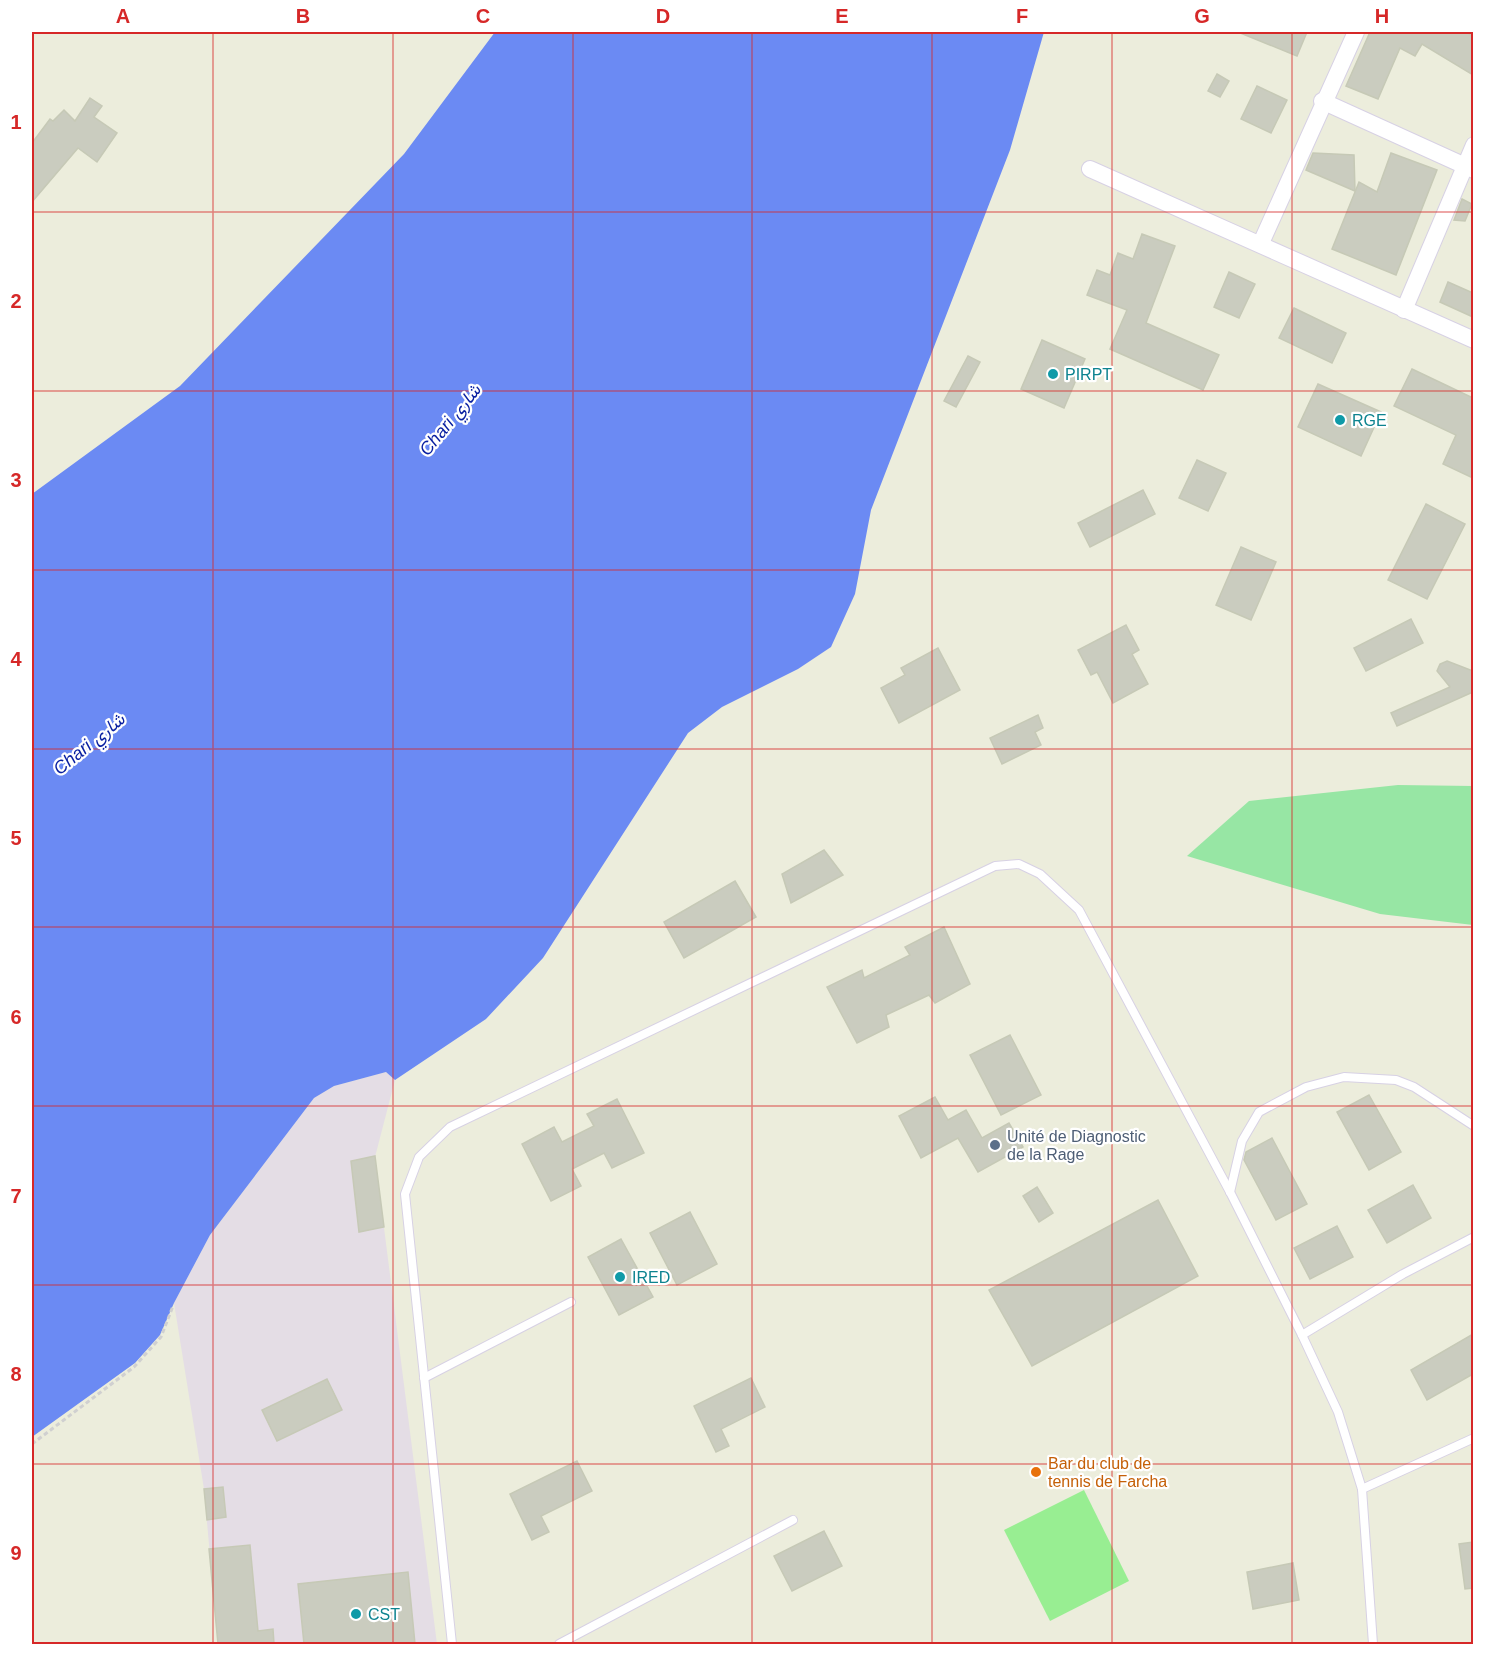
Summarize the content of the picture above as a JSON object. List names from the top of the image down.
{
  "water": ["Chari شاري"],
  "places": [
    "PIRPT",
    "RGE",
    "Unité de Diagnostic de la Rage",
    "IRED",
    "Bar du club de tennis de Farcha",
    "CST"
  ],
  "grid": {
    "columns": [
      "A",
      "B",
      "C",
      "D",
      "E",
      "F",
      "G",
      "H"
    ],
    "rows": [
      "1",
      "2",
      "3",
      "4",
      "5",
      "6",
      "7",
      "8",
      "9"
    ]
  }
}
